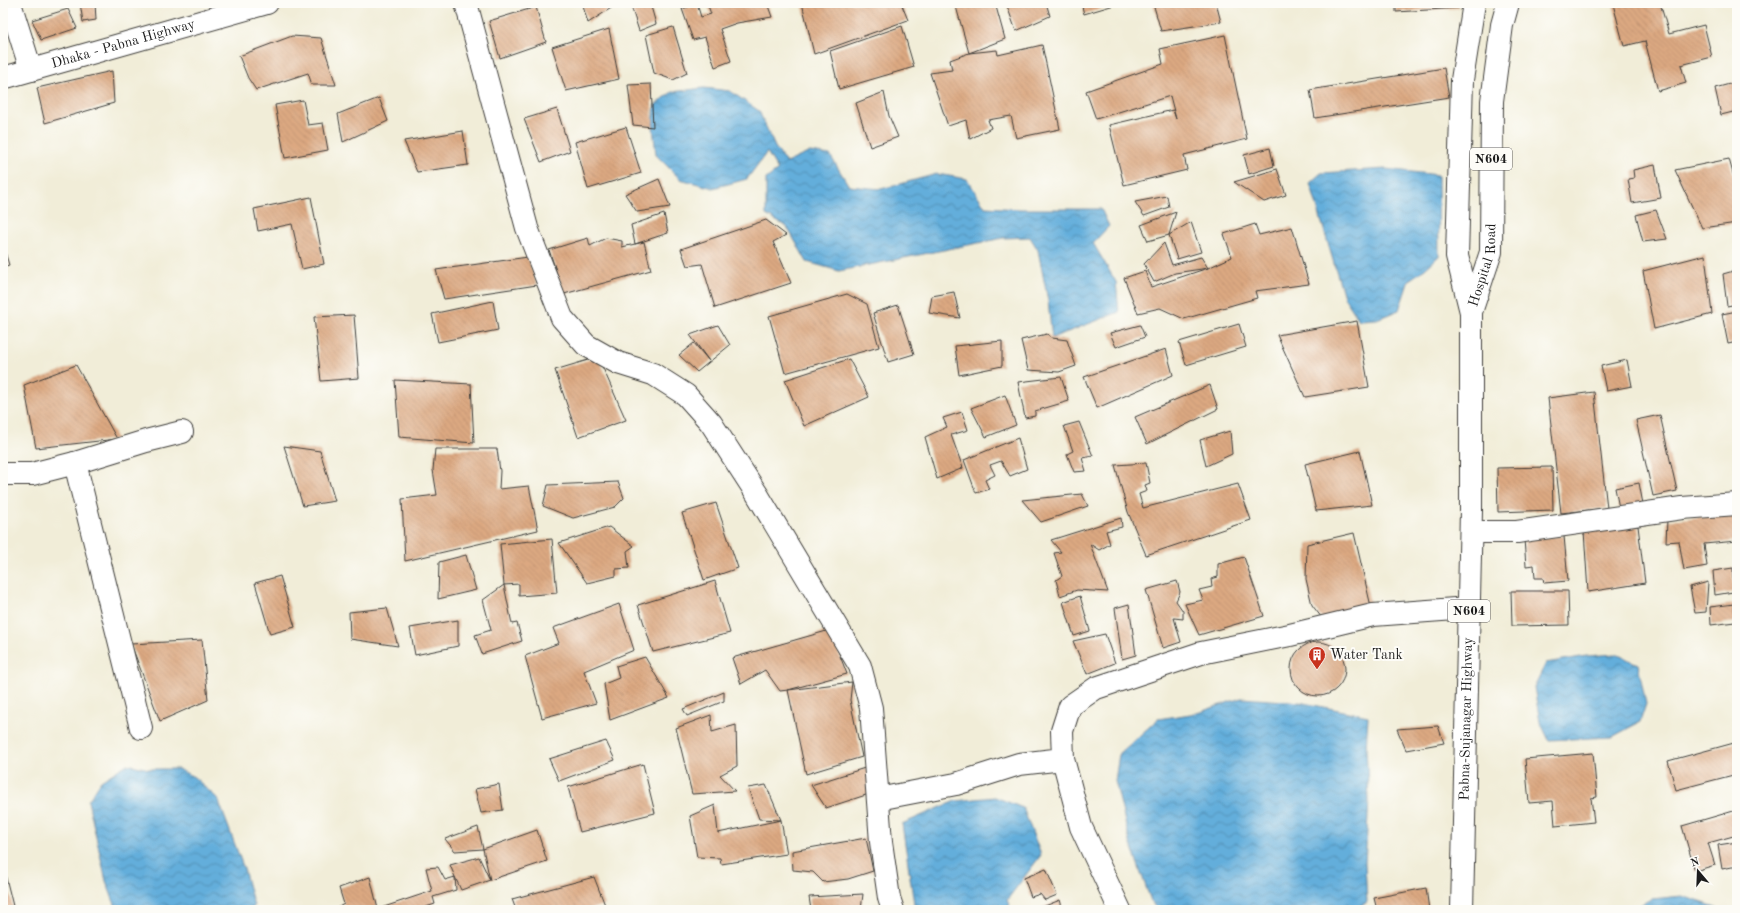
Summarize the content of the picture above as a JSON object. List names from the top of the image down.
{
  "streets": {
    "main road": [
      "Dhaka - Pabna Highway",
      "N604",
      "Hospital Road",
      "Pabna-Sujanagar Highway"
    ]
  },
  "crossings": [
    ["Hospital Road", "Pabna-Sujanagar Highway"]
  ],
  "places": {
    "building": ["Water Tank"]
  },
  "north": "top"
}
